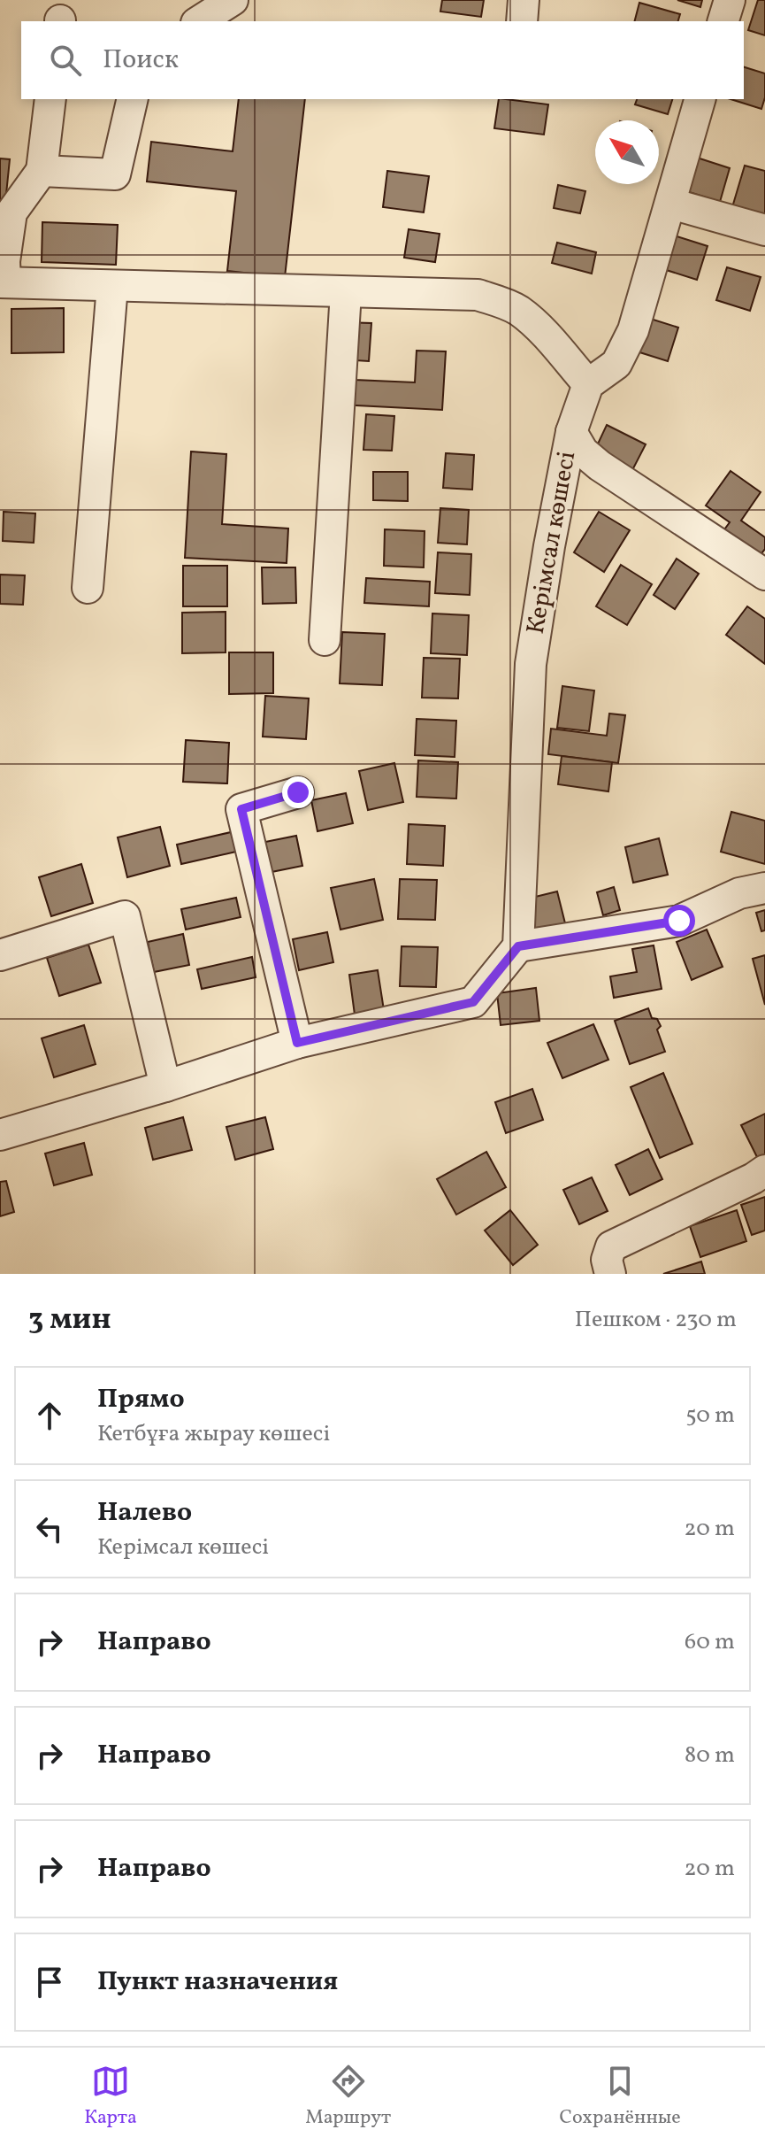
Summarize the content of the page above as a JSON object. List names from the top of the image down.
{
  "streets": {
    "street": ["Керімсал көшесі"]
  },
  "north": "top left",
  "page": {
    "search": "Поиск",
    "heading": ["3 мин", "Пешком · 230 m"],
    "list": [
      ["Прямо", "Кетбұға жырау көшесі", "50 m"],
      ["Налево", "Керімсал көшесі", "20 m"],
      ["Направо", "60 m"],
      ["Направо", "80 m"],
      ["Направо", "20 m"],
      "Пункт назначения"
    ],
    "nav": ["Карта", "Маршрут", "Сохранённые"]
  }
}
